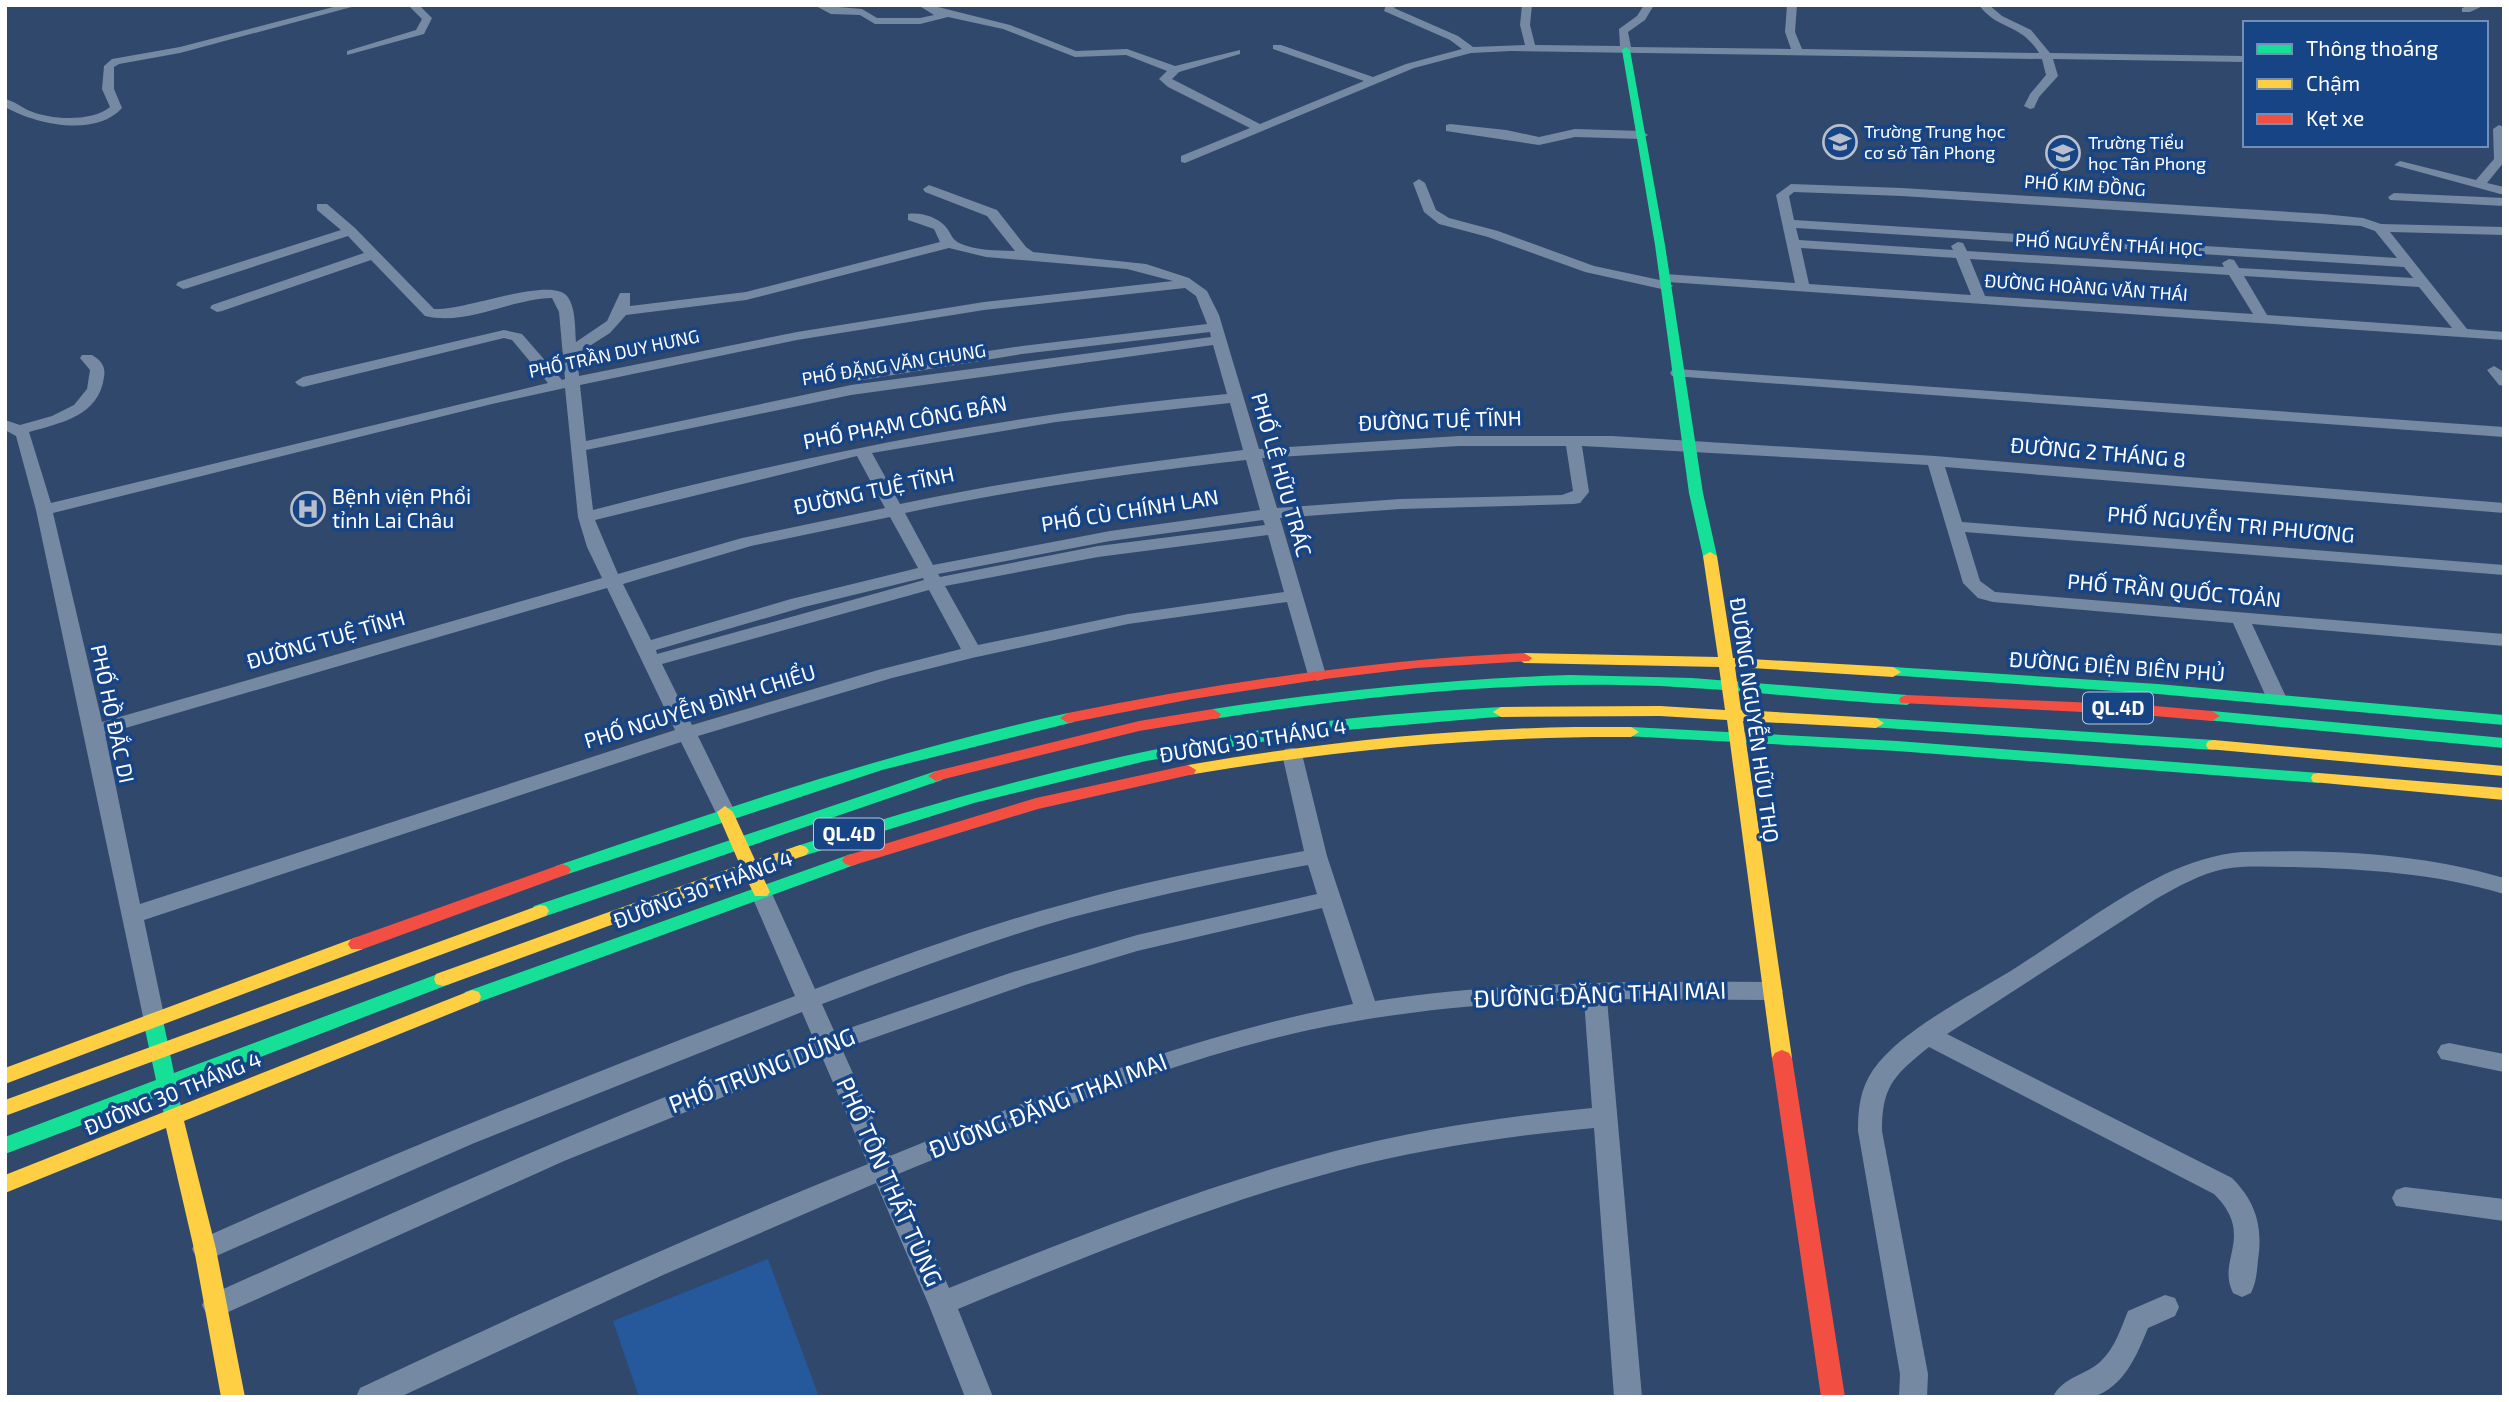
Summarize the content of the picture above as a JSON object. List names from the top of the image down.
{
  "streets": {
    "main road": [
      "ĐƯỜNG ĐIỆN BIÊN PHỦ",
      "QL.4D",
      "ĐƯỜNG NGUYỄN HỮU THỌ",
      "ĐƯỜNG 30 THÁNG 4"
    ],
    "street": [
      "PHỐ KIM ĐỒNG",
      "PHỐ NGUYỄN THÁI HỌC",
      "ĐƯỜNG HOÀNG VĂN THÁI",
      "PHỐ TRẦN DUY HƯNG",
      "PHỐ ĐẶNG VĂN CHUNG",
      "ĐƯỜNG TUỆ TĨNH",
      "PHỐ PHẠM CÔNG BÂN",
      "ĐƯỜNG 2 THÁNG 8",
      "PHỐ LÊ HỮU TRÁC",
      "PHỐ CÙ CHÍNH LAN",
      "PHỐ NGUYỄN TRI PHƯƠNG",
      "PHỐ TRẦN QUỐC TOẢN",
      "PHỐ NGUYỄN ĐÌNH CHIỂU",
      "PHỐ HỒ ĐẮC DI",
      "ĐƯỜNG ĐẶNG THAI MAI",
      "PHỐ TRUNG DŨNG",
      "PHỐ TÔN THẤT TÙNG"
    ]
  },
  "crossings": [
    ["PHỐ KIM ĐỒNG", "PHỐ NGUYỄN THÁI HỌC"],
    ["ĐƯỜNG HOÀNG VĂN THÁI", "ĐƯỜNG NGUYỄN HỮU THỌ"],
    ["PHỐ TRẦN DUY HƯNG", "PHỐ LÊ HỮU TRÁC"],
    ["PHỐ TRẦN DUY HƯNG", "PHỐ HỒ ĐẮC DI"],
    ["PHỐ ĐẶNG VĂN CHUNG", "PHỐ LÊ HỮU TRÁC"],
    ["ĐƯỜNG TUỆ TĨNH", "ĐƯỜNG 2 THÁNG 8"],
    ["ĐƯỜNG TUỆ TĨNH", "PHỐ LÊ HỮU TRÁC"],
    ["ĐƯỜNG TUỆ TĨNH", "PHỐ CÙ CHÍNH LAN"],
    ["ĐƯỜNG TUỆ TĨNH", "PHỐ HỒ ĐẮC DI"],
    ["ĐƯỜNG TUỆ TĨNH", "ĐƯỜNG NGUYỄN HỮU THỌ"],
    ["PHỐ PHẠM CÔNG BÂN", "PHỐ LÊ HỮU TRÁC"],
    ["ĐƯỜNG 2 THÁNG 8", "PHỐ TRẦN QUỐC TOẢN"],
    ["ĐƯỜNG 2 THÁNG 8", "ĐƯỜNG NGUYỄN HỮU THỌ"],
    ["PHỐ LÊ HỮU TRÁC", "PHỐ CÙ CHÍNH LAN"],
    ["PHỐ LÊ HỮU TRÁC", "PHỐ NGUYỄN ĐÌNH CHIỂU"],
    ["PHỐ LÊ HỮU TRÁC", "QL.4D"],
    ["PHỐ NGUYỄN TRI PHƯƠNG", "PHỐ TRẦN QUỐC TOẢN"],
    ["ĐƯỜNG ĐIỆN BIÊN PHỦ", "QL.4D"],
    ["ĐƯỜNG ĐIỆN BIÊN PHỦ", "ĐƯỜNG NGUYỄN HỮU THỌ"],
    ["ĐƯỜNG ĐIỆN BIÊN PHỦ", "ĐƯỜNG 30 THÁNG 4"],
    ["PHỐ NGUYỄN ĐÌNH CHIỂU", "PHỐ HỒ ĐẮC DI"],
    ["QL.4D", "PHỐ HỒ ĐẮC DI"],
    ["QL.4D", "ĐƯỜNG NGUYỄN HỮU THỌ"],
    ["QL.4D", "ĐƯỜNG 30 THÁNG 4"],
    ["ĐƯỜNG NGUYỄN HỮU THỌ", "ĐƯỜNG 30 THÁNG 4"],
    ["ĐƯỜNG NGUYỄN HỮU THỌ", "ĐƯỜNG ĐẶNG THAI MAI"],
    ["ĐƯỜNG 30 THÁNG 4", "PHỐ TÔN THẤT TÙNG"],
    ["ĐƯỜNG ĐẶNG THAI MAI", "PHỐ TÔN THẤT TÙNG"],
    ["PHỐ TRUNG DŨNG", "PHỐ TÔN THẤT TÙNG"]
  ],
  "places": {
    "school or university": ["Trường Trung học cơ sở Tân Phong", "Trường Tiểu học Tân Phong"],
    "hospital": ["Bệnh viện Phổi tỉnh Lai Châu"]
  },
  "legend": ["Thông thoáng", "Chậm", "Kẹt xe"]
}
